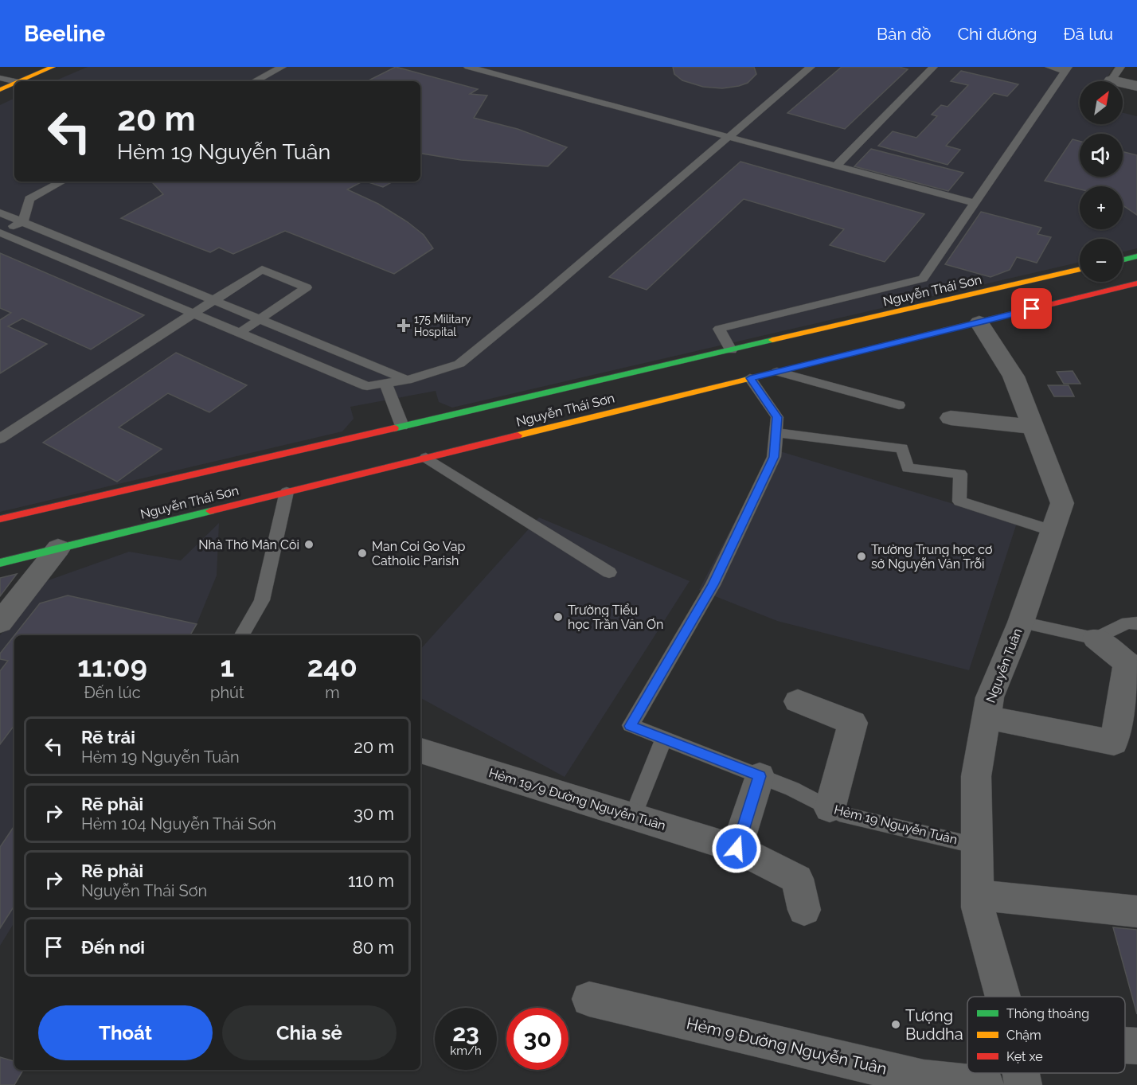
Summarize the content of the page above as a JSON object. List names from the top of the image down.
{
  "streets": {
    "main road": ["Nguyễn Thái Sơn"],
    "street": ["Nguyễn Tuân", "Hẻm 19/9 Đường Nguyễn Tuân", "Hẻm 9 Đường Nguyễn Tuân"],
    "lane": ["Hẻm 19 Nguyễn Tuân"]
  },
  "crossings": [
    ["Nguyễn Thái Sơn", "Nguyễn Tuân"],
    ["Nguyễn Tuân", "Hẻm 19 Nguyễn Tuân"]
  ],
  "places": {
    "health": ["175 Military Hospital"],
    "other": [
      "Nhà Thờ Mân Côi",
      "Man Coi Go Vap Catholic Parish",
      "Trường Trung học cơ sở Nguyễn Văn Trỗi",
      "Trường Tiểu học Trần Văn Ơn",
      "Tượng Buddha"
    ]
  },
  "legend": ["Thông thoáng", "Chậm", "Kẹt xe"],
  "north": "top right",
  "page": {
    "header": "Beeline",
    "nav": ["Bản đồ", "Chỉ đường", "Đã lưu"],
    "map_buttons": ["+", "−"],
    "turn": ["20 m", "Hẻm 19 Nguyễn Tuân"],
    "eta": [
      "11:09",
      "Đến lúc",
      "1",
      "phút",
      "240",
      "m"
    ],
    "list": [
      {
        "name": "Rẽ trái",
        "note": "Hẻm 19 Nguyễn Tuân",
        "value": "20 m"
      },
      {
        "name": "Rẽ phải",
        "note": "Hẻm 104 Nguyễn Thái Sơn",
        "value": "30 m"
      },
      {
        "name": "Rẽ phải",
        "note": "Nguyễn Thái Sơn",
        "value": "110 m"
      },
      {
        "name": "Đến nơi",
        "value": "80 m"
      }
    ],
    "buttons": ["Thoát", "Chia sẻ"],
    "speed": "23 km/h",
    "limit": "30"
  }
}
